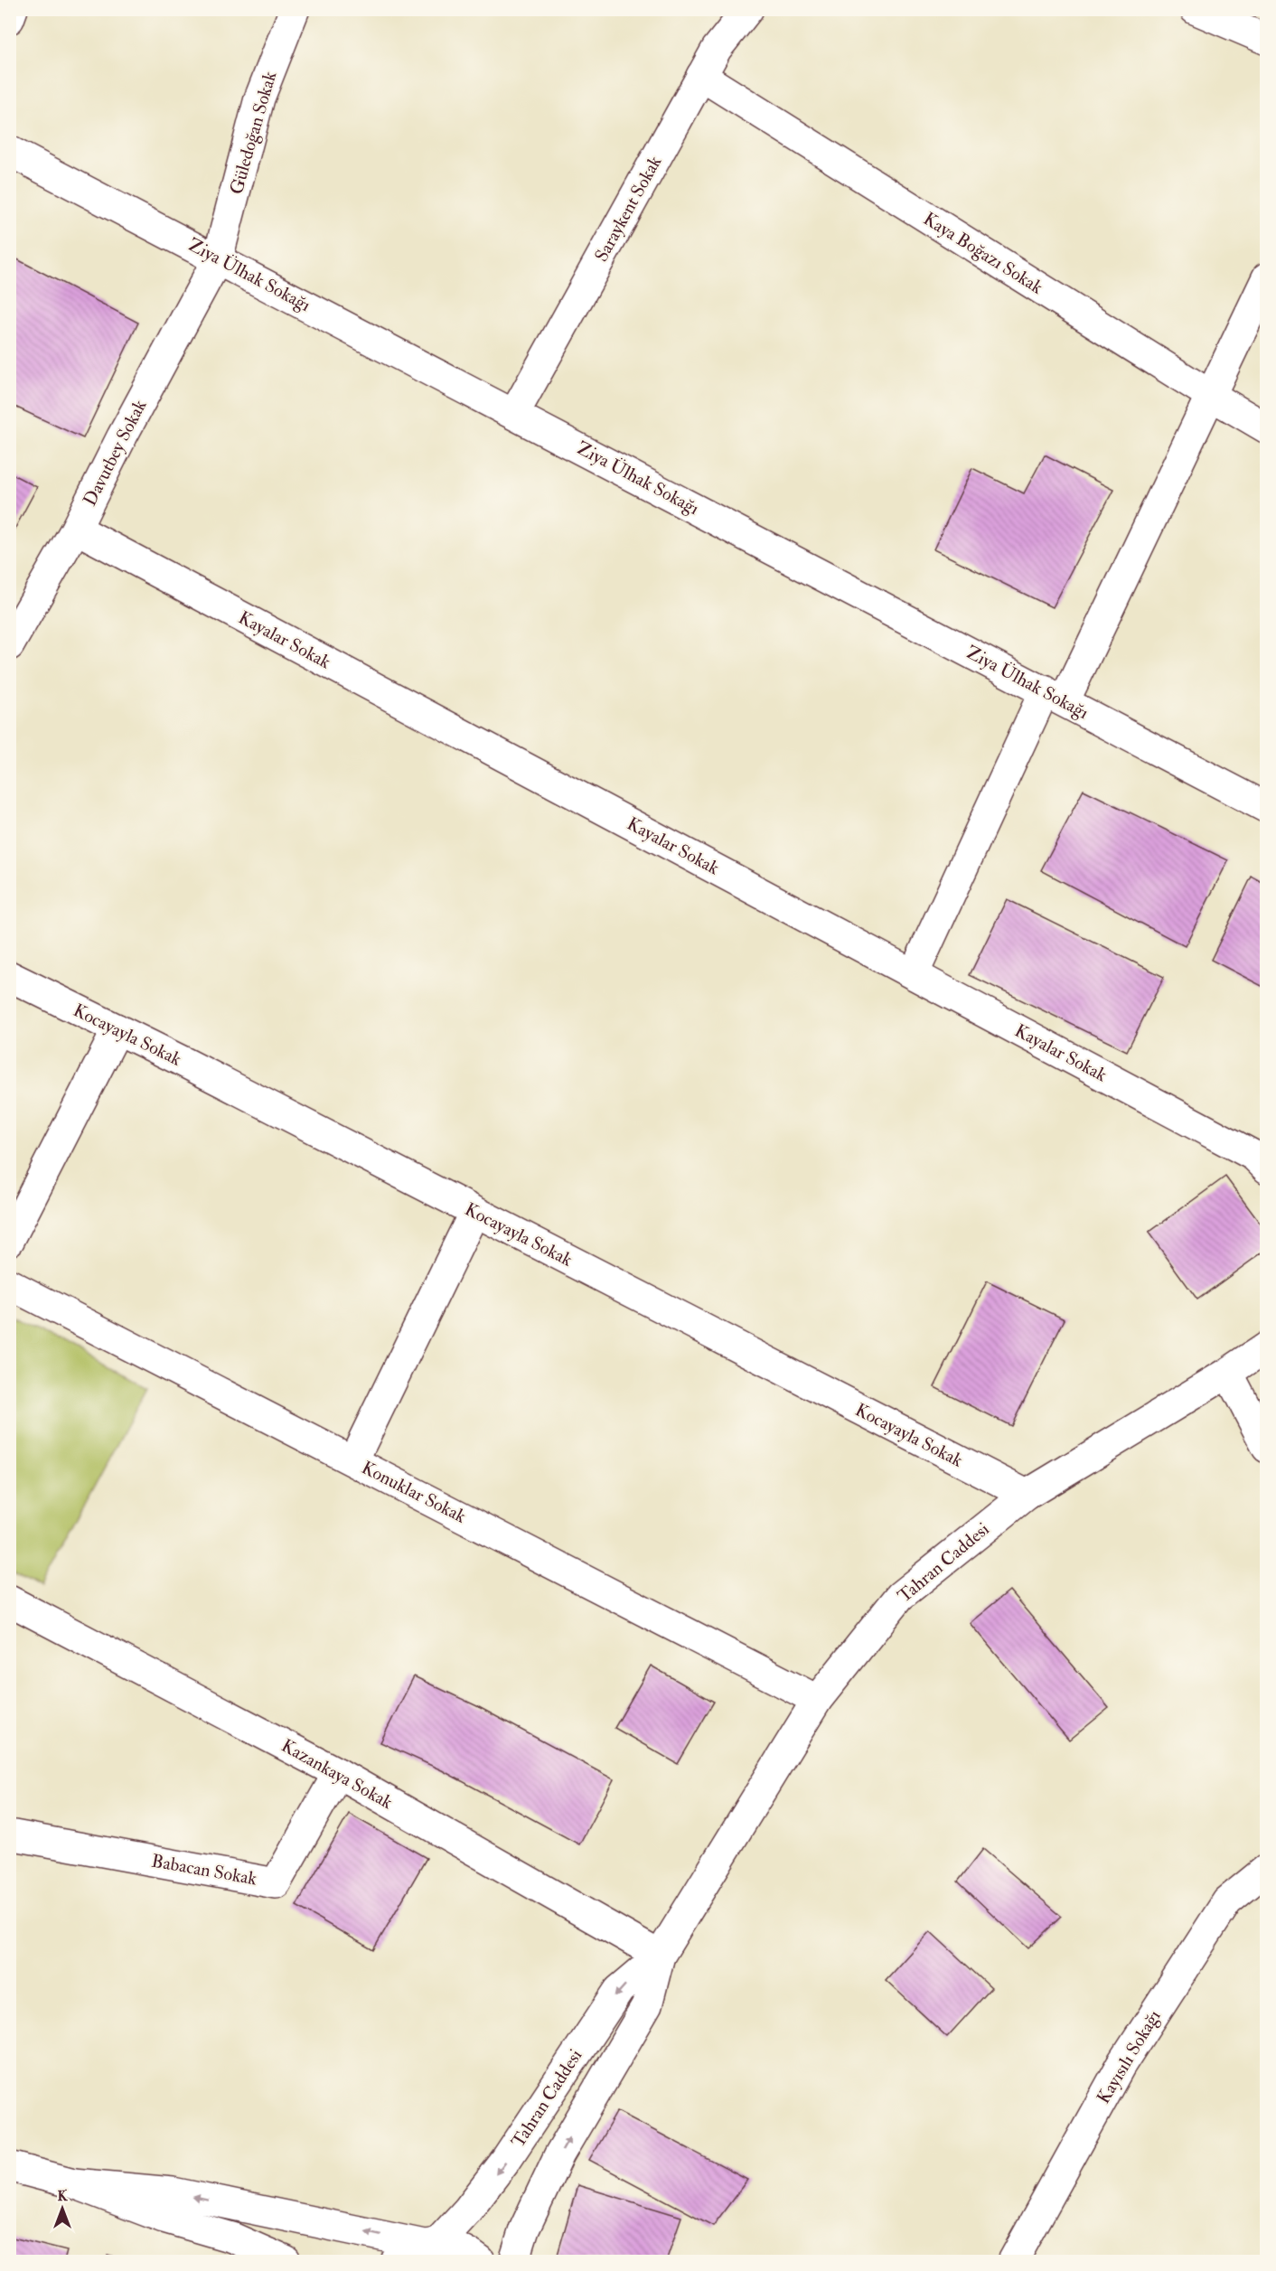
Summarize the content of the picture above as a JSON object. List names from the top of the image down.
{
  "streets": {
    "street": [
      "Güledoğan Sokak",
      "Saraykent Sokak",
      "Kaya Boğazı Sokak",
      "Ziya Ülhak Sokağı",
      "Davutbey Sokak",
      "Kayalar Sokak",
      "Kocayayla Sokak",
      "Konuklar Sokak",
      "Tahran Caddesi",
      "Kazankaya Sokak",
      "Babacan Sokak",
      "Kayısılı Sokağı"
    ]
  },
  "crossings": [
    ["Güledoğan Sokak", "Ziya Ülhak Sokağı"],
    ["Güledoğan Sokak", "Davutbey Sokak"],
    ["Saraykent Sokak", "Kaya Boğazı Sokak"],
    ["Saraykent Sokak", "Ziya Ülhak Sokağı"],
    ["Ziya Ülhak Sokağı", "Davutbey Sokak"],
    ["Davutbey Sokak", "Kayalar Sokak"],
    ["Kocayayla Sokak", "Tahran Caddesi"],
    ["Konuklar Sokak", "Tahran Caddesi"],
    ["Tahran Caddesi", "Kazankaya Sokak"],
    ["Kazankaya Sokak", "Babacan Sokak"]
  ],
  "north": "top"
}
